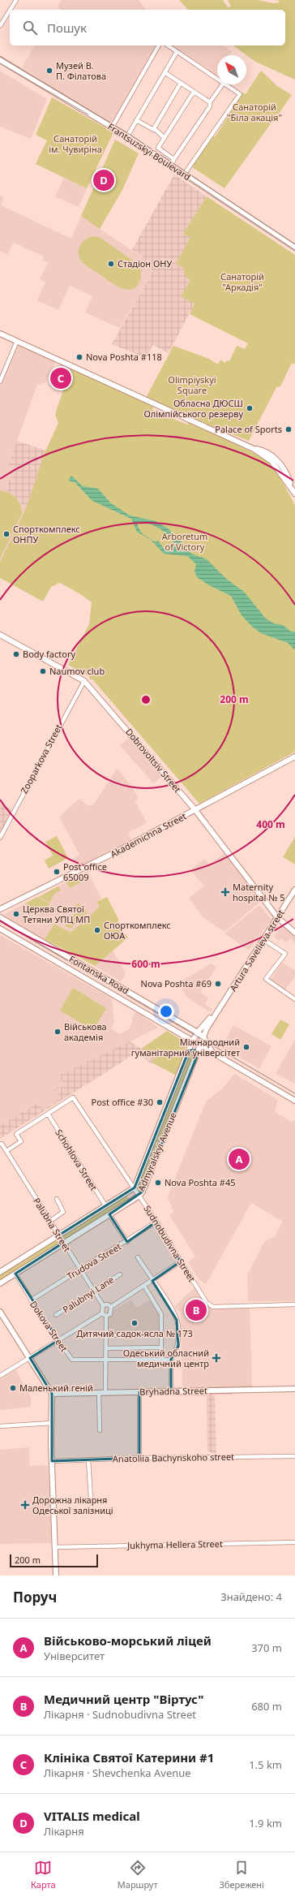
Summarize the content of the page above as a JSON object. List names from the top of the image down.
{
  "streets": {
    "main road": [
      "Frantsuzskyi Boulevard",
      "Dobrovoltsiv Street",
      "Akademichna Street",
      "Artura Savelieva street",
      "Fontanska Road",
      "Admyralskyi Avenue",
      "Bryhadna Street"
    ],
    "street": [
      "Zooparkova Street",
      "Schohlova Street",
      "Palubna Street",
      "Sudnobudivna Street",
      "Trudova Street",
      "Palubnyi Lane",
      "Dokova Street",
      "Anatoliia Bachynskoho street",
      "Jukhyma Hellera Street"
    ]
  },
  "crossings": [
    ["Zooparkova Street", "Dobrovoltsiv Street"],
    ["Dobrovoltsiv Street", "Akademichna Street"],
    ["Dobrovoltsiv Street", "Artura Savelieva street"],
    ["Artura Savelieva street", "Fontanska Road"],
    ["Artura Savelieva street", "Admyralskyi Avenue"],
    ["Fontanska Road", "Admyralskyi Avenue"],
    ["Admyralskyi Avenue", "Schohlova Street"],
    ["Admyralskyi Avenue", "Palubna Street"],
    ["Admyralskyi Avenue", "Sudnobudivna Street"],
    ["Admyralskyi Avenue", "Dokova Street"],
    ["Schohlova Street", "Sudnobudivna Street"],
    ["Palubna Street", "Trudova Street"],
    ["Palubna Street", "Palubnyi Lane"],
    ["Sudnobudivna Street", "Trudova Street"],
    ["Trudova Street", "Dokova Street"]
  ],
  "parks": [
    "Санаторій \"Біла акація\"",
    "Санаторій ім. Чувиріна",
    "Санаторій \"Аркадія\"",
    "Olimpiyskyi Square",
    "Arboretum of Victory"
  ],
  "places": {
    "other": [
      "Музей В. П. Філатова",
      "Стадіон ОНУ",
      "Nova Poshta #118",
      "Обласна ДЮСШ Олімпійського резерву",
      "Palace of Sports",
      "Спорткомплекс ОНПУ",
      "Body factory",
      "Naumov club",
      "Post office 65009",
      "Церква Святої Тетяни УПЦ МП",
      "Спорткомплекс ОЮА",
      "Nova Poshta #69",
      "Військова академія",
      "Міжнародний гуманітарний універсітет",
      "Post office #30",
      "Nova Poshta #45",
      "Дитячий садок-ясла № 173",
      "Маленький геній"
    ],
    "health": ["Maternity hospital № 5", "Одеський обласний медичний центр", "Дорожна лікарня Одеської залізниці"]
  },
  "scale_bar": "200 m",
  "north": "top left",
  "page": {
    "search": "Пошук",
    "pins": [
      "D",
      "C",
      "A",
      "B"
    ],
    "scale": "200 m",
    "heading": ["Поруч", "Знайдено: 4"],
    "list": [
      {
        "mark": "A",
        "name": "Військово-морський ліцей",
        "note": "Університет",
        "value": "370 m"
      },
      {
        "mark": "B",
        "name": "Медичний центр \"Віртус\"",
        "note": "Лікарня · Sudnobudivna Street",
        "value": "680 m"
      },
      {
        "mark": "C",
        "name": "Клініка Святої Катерини #1",
        "note": "Лікарня · Shevchenka Avenue",
        "value": "1.5 km"
      },
      {
        "mark": "D",
        "name": "VITALIS medical",
        "note": "Лікарня",
        "value": "1.9 km"
      }
    ],
    "nav": ["Карта", "Маршрут", "Збережені"]
  },
  "rings": ["200 m", "400 m", "600 m"]
}
